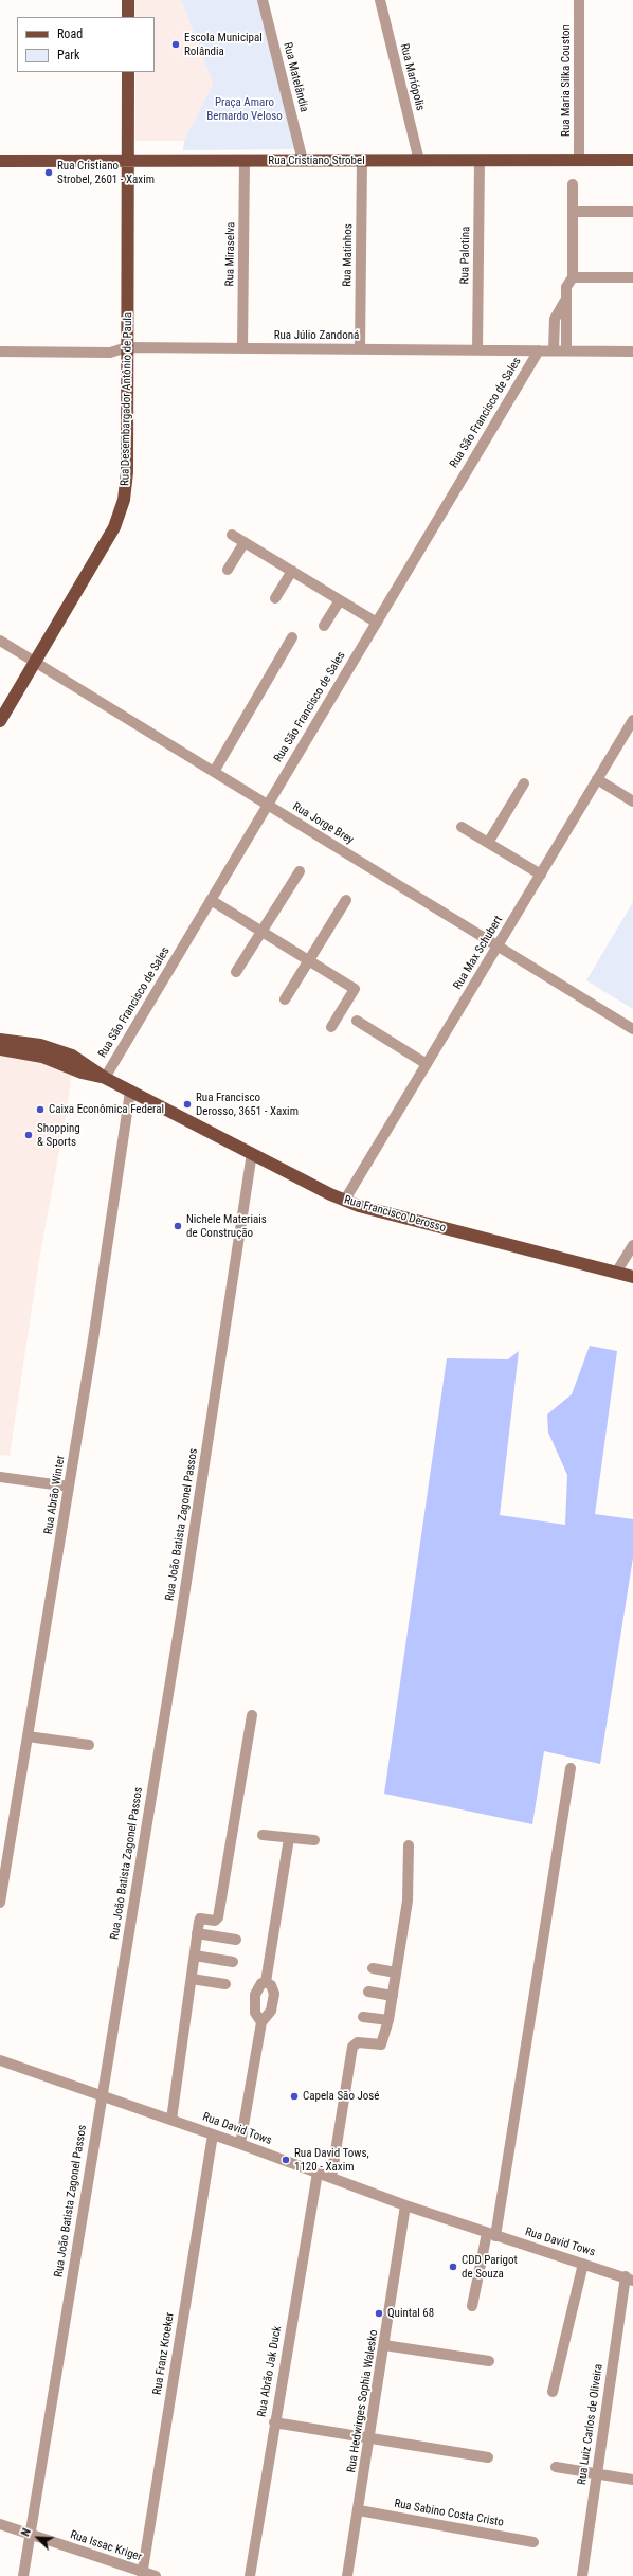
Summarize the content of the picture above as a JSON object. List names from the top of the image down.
{
  "streets": {
    "main road": ["Rua Cristiano Strobel", "Rua Desembargador Antônio de Paula", "Rua Francisco Derosso"],
    "street": [
      "Rua Matelândia",
      "Rua Mariópolis",
      "Rua Maria Silka Couston",
      "Rua Miraselva",
      "Rua Matinhos",
      "Rua Palotina",
      "Rua Júlio Zandoná",
      "Rua São Francisco de Sales",
      "Rua Jorge Brey",
      "Rua Max Schubert",
      "Rua Abrão Winter",
      "Rua João Batista Zagonel Passos",
      "Rua David Tows",
      "Rua Franz Kroeker",
      "Rua Abrão Jak Duck",
      "Rua Hedwirges Sophia Walesko",
      "Rua Luiz Carlos de Oliveira",
      "Rua Sabino Costa Cristo",
      "Rua Issac Kriger"
    ]
  },
  "crossings": [
    ["Rua Matelândia", "Rua Cristiano Strobel"],
    ["Rua Mariópolis", "Rua Cristiano Strobel"],
    ["Rua Maria Silka Couston", "Rua Cristiano Strobel"],
    ["Rua Cristiano Strobel", "Rua Miraselva"],
    ["Rua Cristiano Strobel", "Rua Matinhos"],
    ["Rua Cristiano Strobel", "Rua Palotina"],
    ["Rua Cristiano Strobel", "Rua Desembargador Antônio de Paula"],
    ["Rua Miraselva", "Rua Júlio Zandoná"],
    ["Rua Matinhos", "Rua Júlio Zandoná"],
    ["Rua Palotina", "Rua Júlio Zandoná"],
    ["Rua Júlio Zandoná", "Rua Desembargador Antônio de Paula"],
    ["Rua Júlio Zandoná", "Rua São Francisco de Sales"],
    ["Rua Desembargador Antônio de Paula", "Rua Jorge Brey"],
    ["Rua São Francisco de Sales", "Rua Jorge Brey"],
    ["Rua São Francisco de Sales", "Rua Francisco Derosso"],
    ["Rua Jorge Brey", "Rua Max Schubert"],
    ["Rua Max Schubert", "Rua Francisco Derosso"],
    ["Rua Francisco Derosso", "Rua Abrão Winter"],
    ["Rua Francisco Derosso", "Rua João Batista Zagonel Passos"],
    ["Rua João Batista Zagonel Passos", "Rua David Tows"],
    ["Rua João Batista Zagonel Passos", "Rua Issac Kriger"],
    ["Rua David Tows", "Rua Franz Kroeker"],
    ["Rua David Tows", "Rua Abrão Jak Duck"],
    ["Rua David Tows", "Rua Hedwirges Sophia Walesko"],
    ["Rua David Tows", "Rua Luiz Carlos de Oliveira"],
    ["Rua Franz Kroeker", "Rua Issac Kriger"],
    ["Rua Hedwirges Sophia Walesko", "Rua Sabino Costa Cristo"]
  ],
  "parks": ["Praça Amaro Bernardo Veloso"],
  "places": [
    "Escola Municipal Rolândia",
    "Rua Cristiano Strobel, 2601 - Xaxim",
    "Rua Francisco Derosso, 3651 - Xaxim",
    "Caixa Econômica Federal",
    "Shopping & Sports",
    "Nichele Materiais de Construção",
    "Capela São José",
    "Rua David Tows, 1120 - Xaxim",
    "CDD Parigot de Souza",
    "Quintal 68"
  ],
  "legend": ["Road", "Park"],
  "north": "top left"
}
